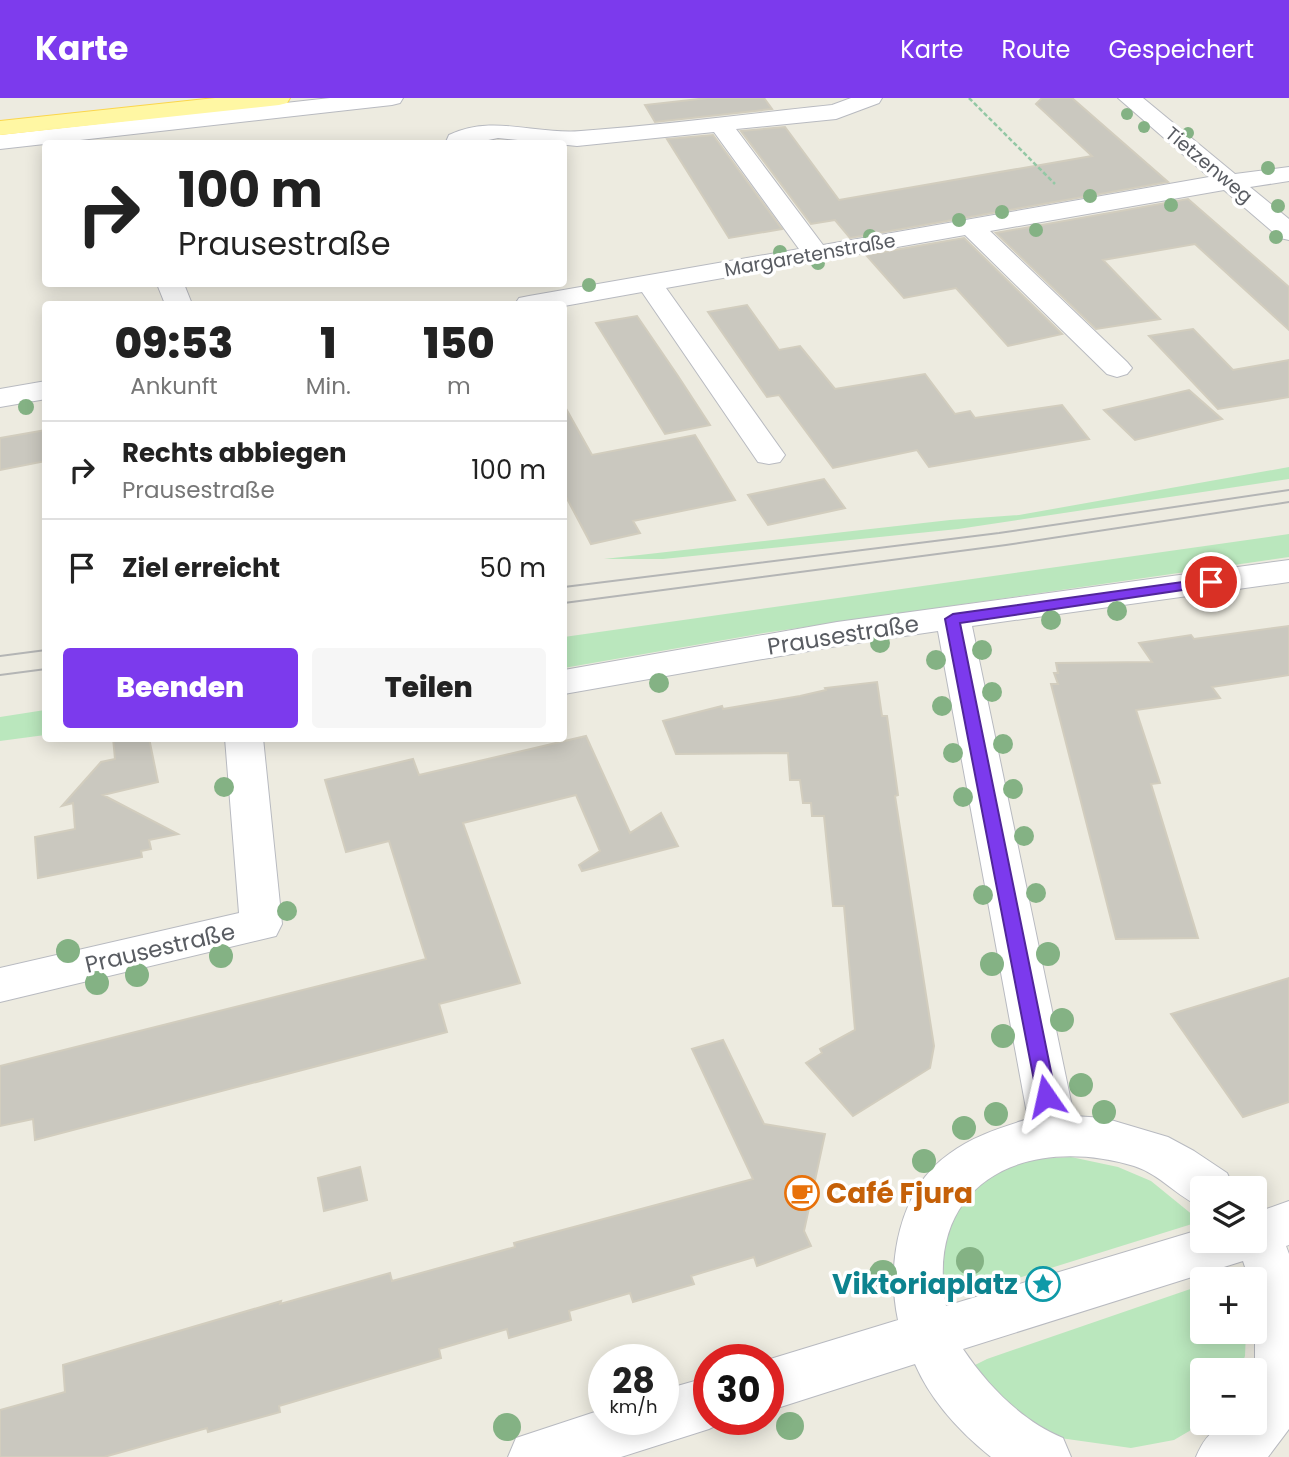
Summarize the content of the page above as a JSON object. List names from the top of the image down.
{
  "streets": {
    "street": ["Tietzenweg", "Margaretenstraße", "Prausestraße"]
  },
  "crossings": [
    ["Tietzenweg", "Margaretenstraße"]
  ],
  "places": {
    "cafe": ["Café Fjura"],
    "place": ["Viktoriaplatz"]
  },
  "page": {
    "header": "Karte",
    "nav": ["Karte", "Route", "Gespeichert"],
    "turn": ["100 m", "Prausestraße"],
    "eta": [
      "09:53",
      "Ankunft",
      "1",
      "Min.",
      "150",
      "m"
    ],
    "list": [
      {
        "name": "Rechts abbiegen",
        "note": "Prausestraße",
        "value": "100 m"
      },
      {
        "name": "Ziel erreicht",
        "value": "50 m"
      }
    ],
    "buttons": ["Beenden", "Teilen"],
    "map_buttons": ["+", "−"],
    "speed": "28 km/h",
    "limit": "30"
  }
}
